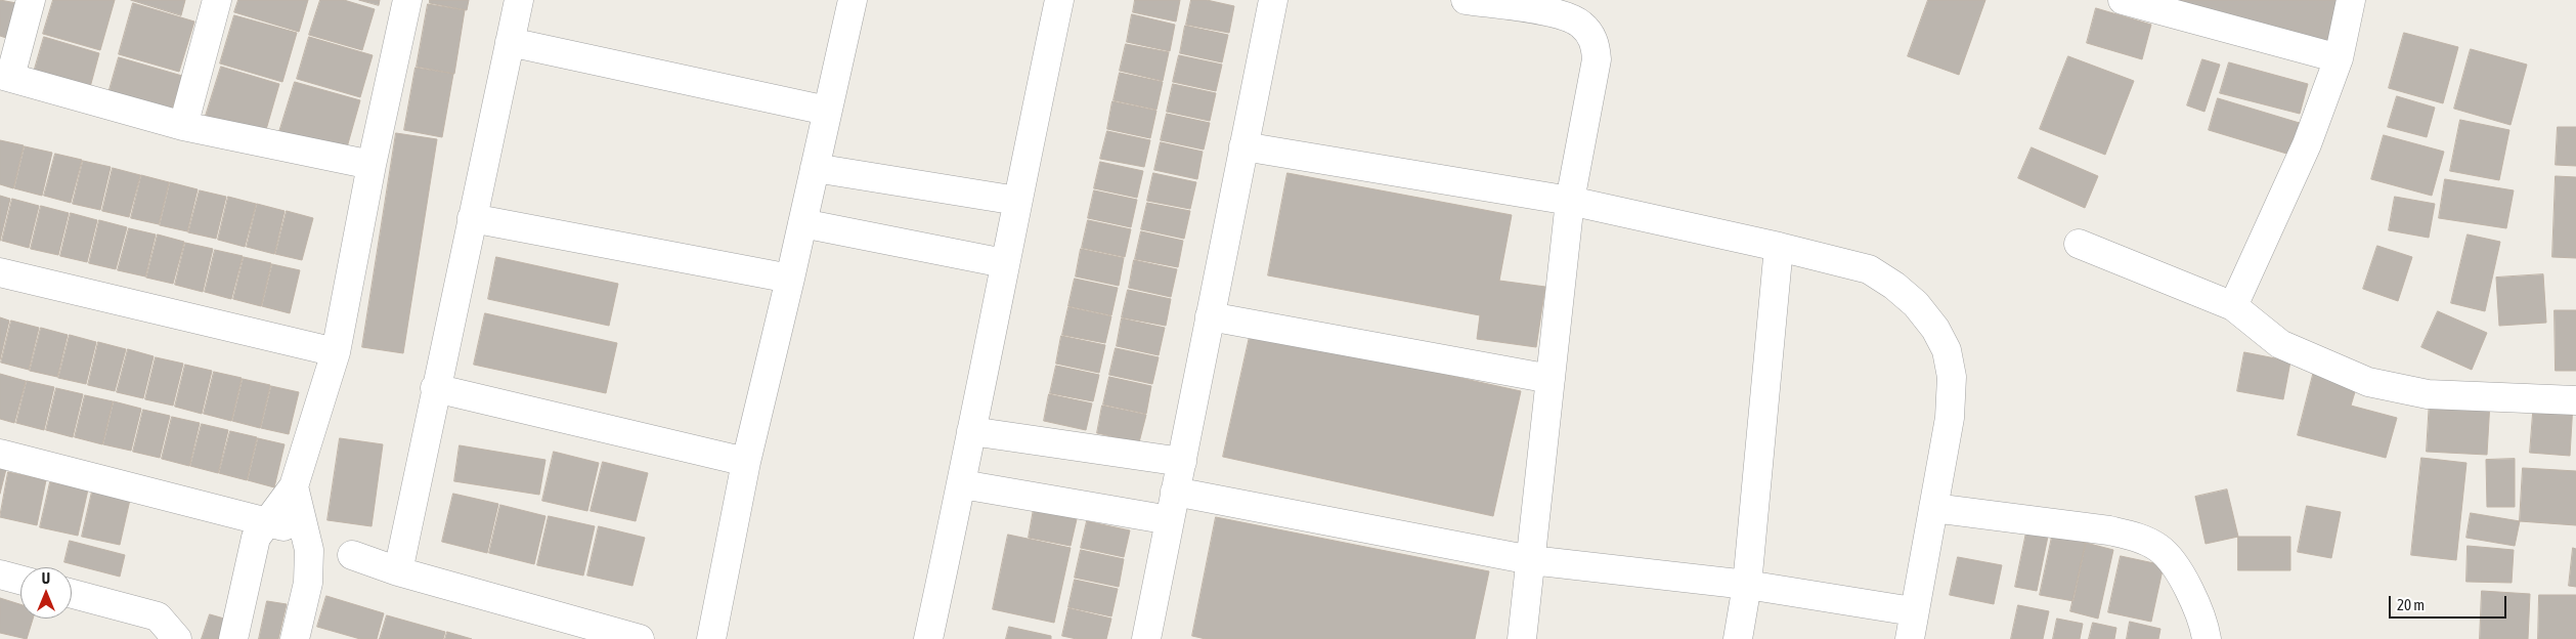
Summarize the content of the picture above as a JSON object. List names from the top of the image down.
{
  "scale_bar": "20 m",
  "north": "top"
}
